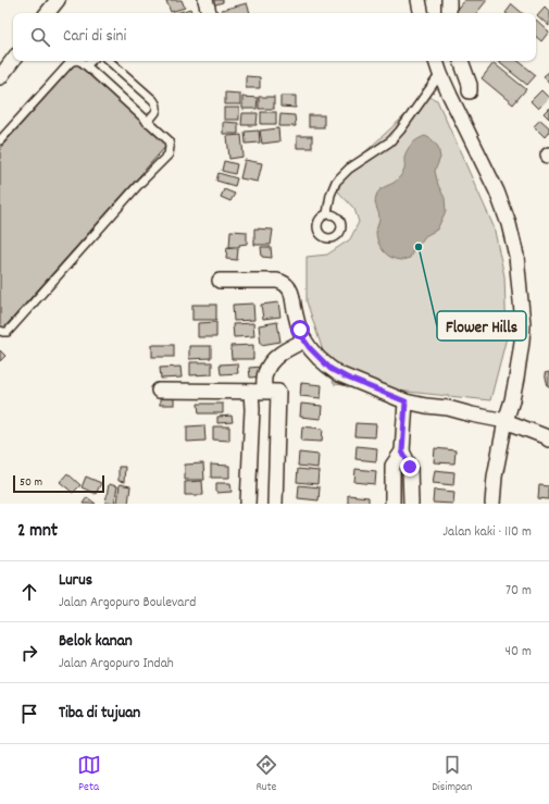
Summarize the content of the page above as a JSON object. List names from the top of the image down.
{
  "places": ["Flower Hills"],
  "scale_bar": "50 m",
  "page": {
    "search": "Cari di sini",
    "scale": "50 m",
    "heading": ["2 mnt", "Jalan kaki · 110 m"],
    "list": [
      ["Lurus", "Jalan Argopuro Boulevard", "70 m"],
      ["Belok kanan", "Jalan Argopuro Indah", "40 m"],
      "Tiba di tujuan"
    ],
    "nav": ["Peta", "Rute", "Disimpan"]
  }
}
